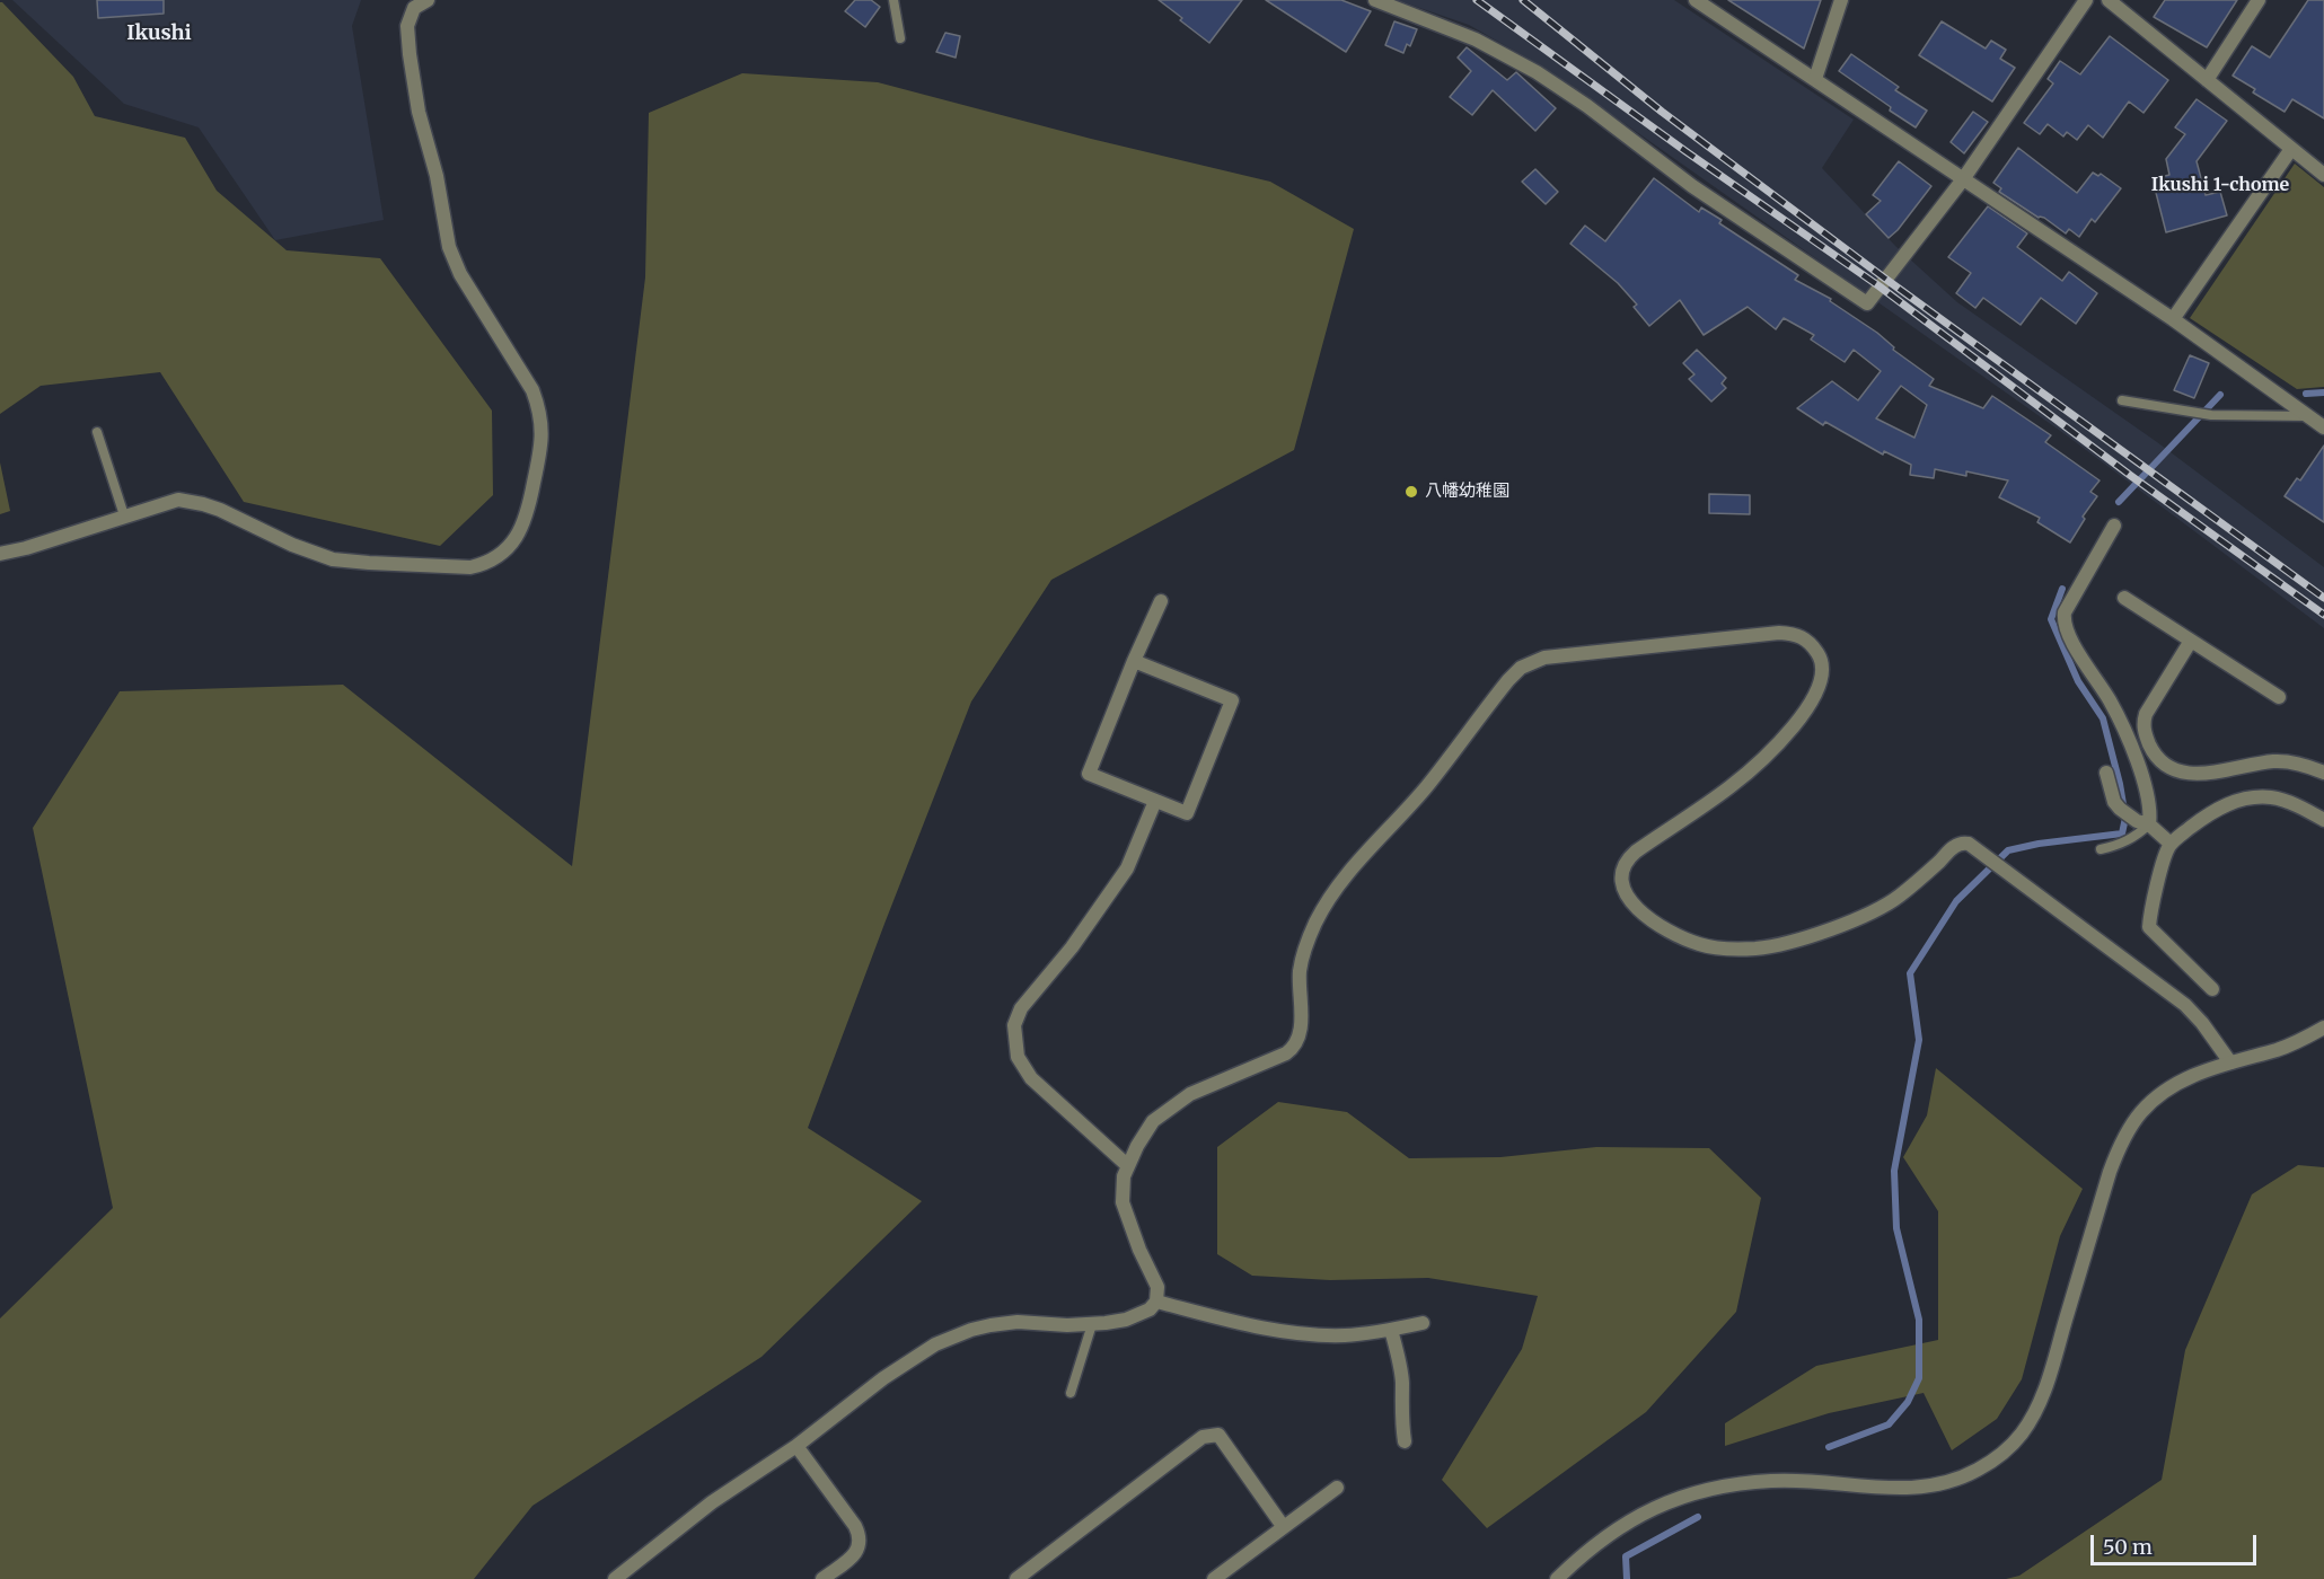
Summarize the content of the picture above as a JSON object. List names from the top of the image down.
{
  "districts": ["Ikushi", "Ikushi 1-chome"],
  "places": ["八幡幼稚園"],
  "scale_bar": "50 m"
}
